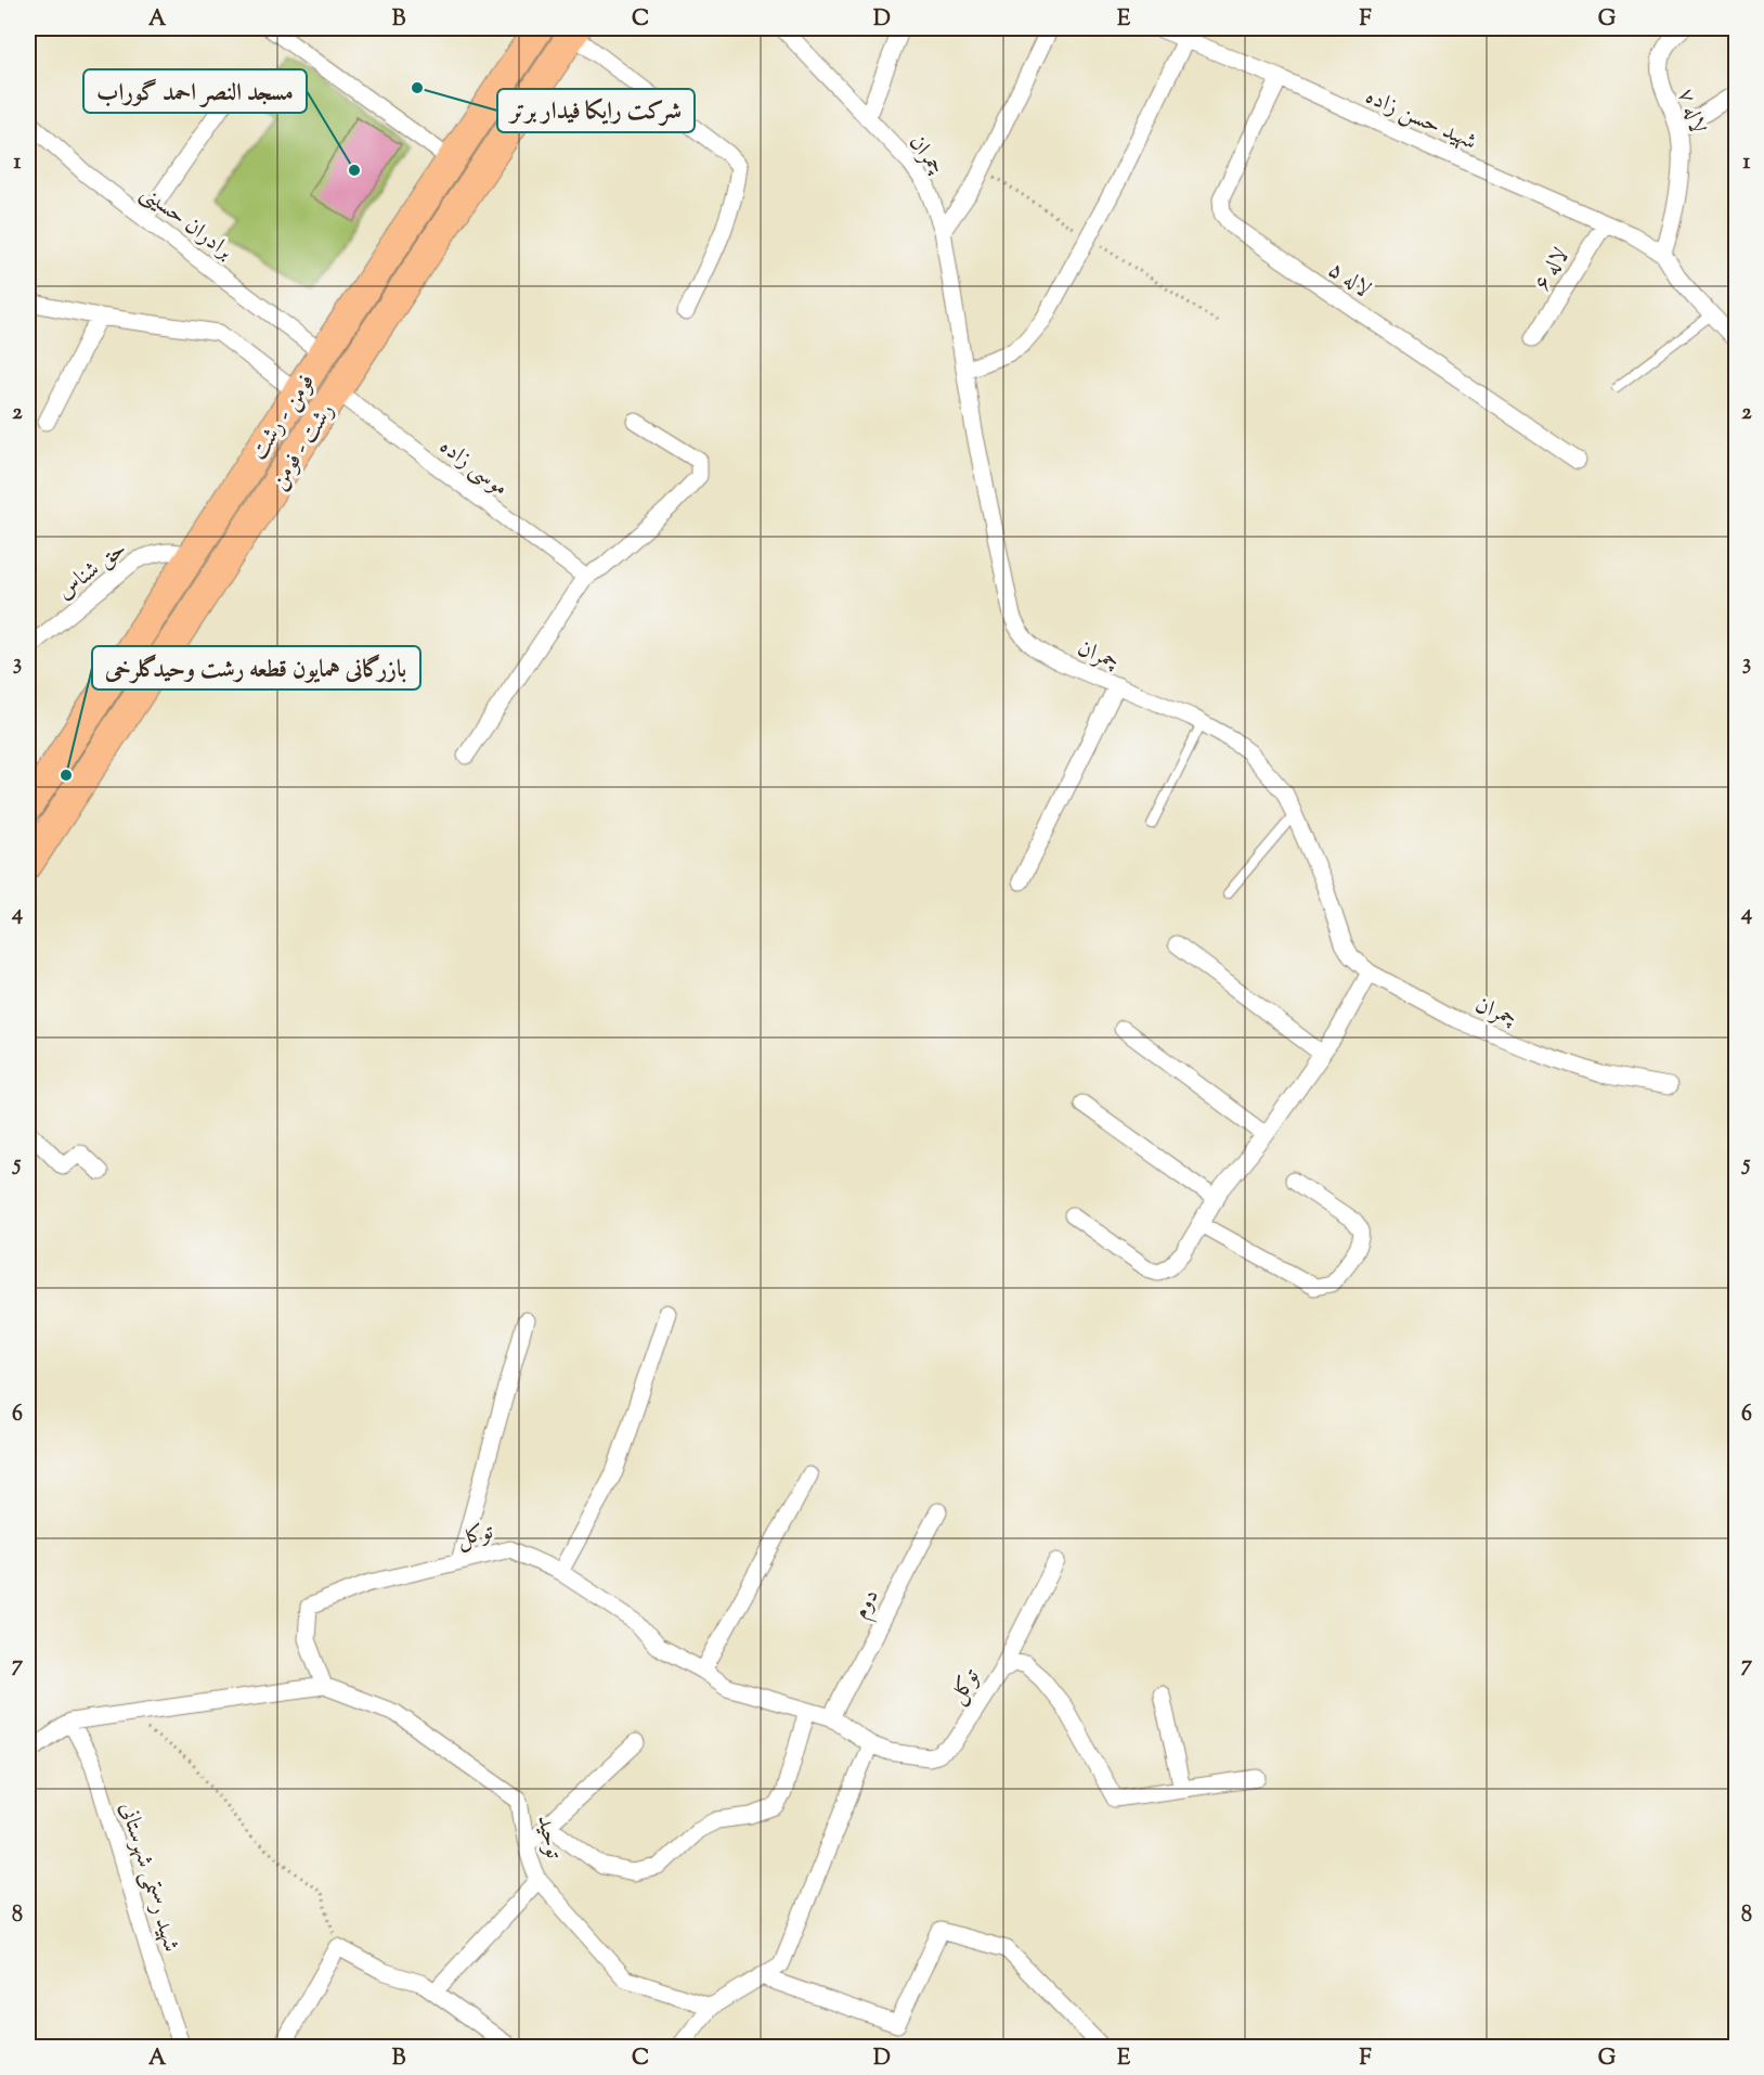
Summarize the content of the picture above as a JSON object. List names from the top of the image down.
{
  "streets": {
    "highway": ["فومن - رشت", "رشت - فومن"],
    "street": [
      "لاله ۷",
      "شهید حسن زاده",
      "چمران",
      "برادران حسینی",
      "لاله ۶",
      "لاله ۵",
      "موسی زاده",
      "حق شناس",
      "توکل",
      "دوم",
      "توحید",
      "شهید رستمی شهرستانی"
    ]
  },
  "crossings": [
    ["لاله ۷", "شهید حسن زاده"],
    ["شهید حسن زاده", "لاله ۶"],
    ["شهید حسن زاده", "لاله ۵"],
    ["برادران حسینی", "فومن - رشت"],
    ["فومن - رشت", "حق شناس"],
    ["رشت - فومن", "موسی زاده"],
    ["توکل", "دوم"],
    ["توکل", "توحید"],
    ["توحید", "شهید رستمی شهرستانی"]
  ],
  "places": ["شرکت رایکا فیدار برتر", "مسجد النصر احمد گوراب", "بازرگانی همایون قطعه رشت وحیدگلرخی"],
  "grid": {
    "columns": [
      "A",
      "B",
      "C",
      "D",
      "E",
      "F",
      "G"
    ],
    "rows": [
      "1",
      "2",
      "3",
      "4",
      "5",
      "6",
      "7",
      "8"
    ]
  }
}
